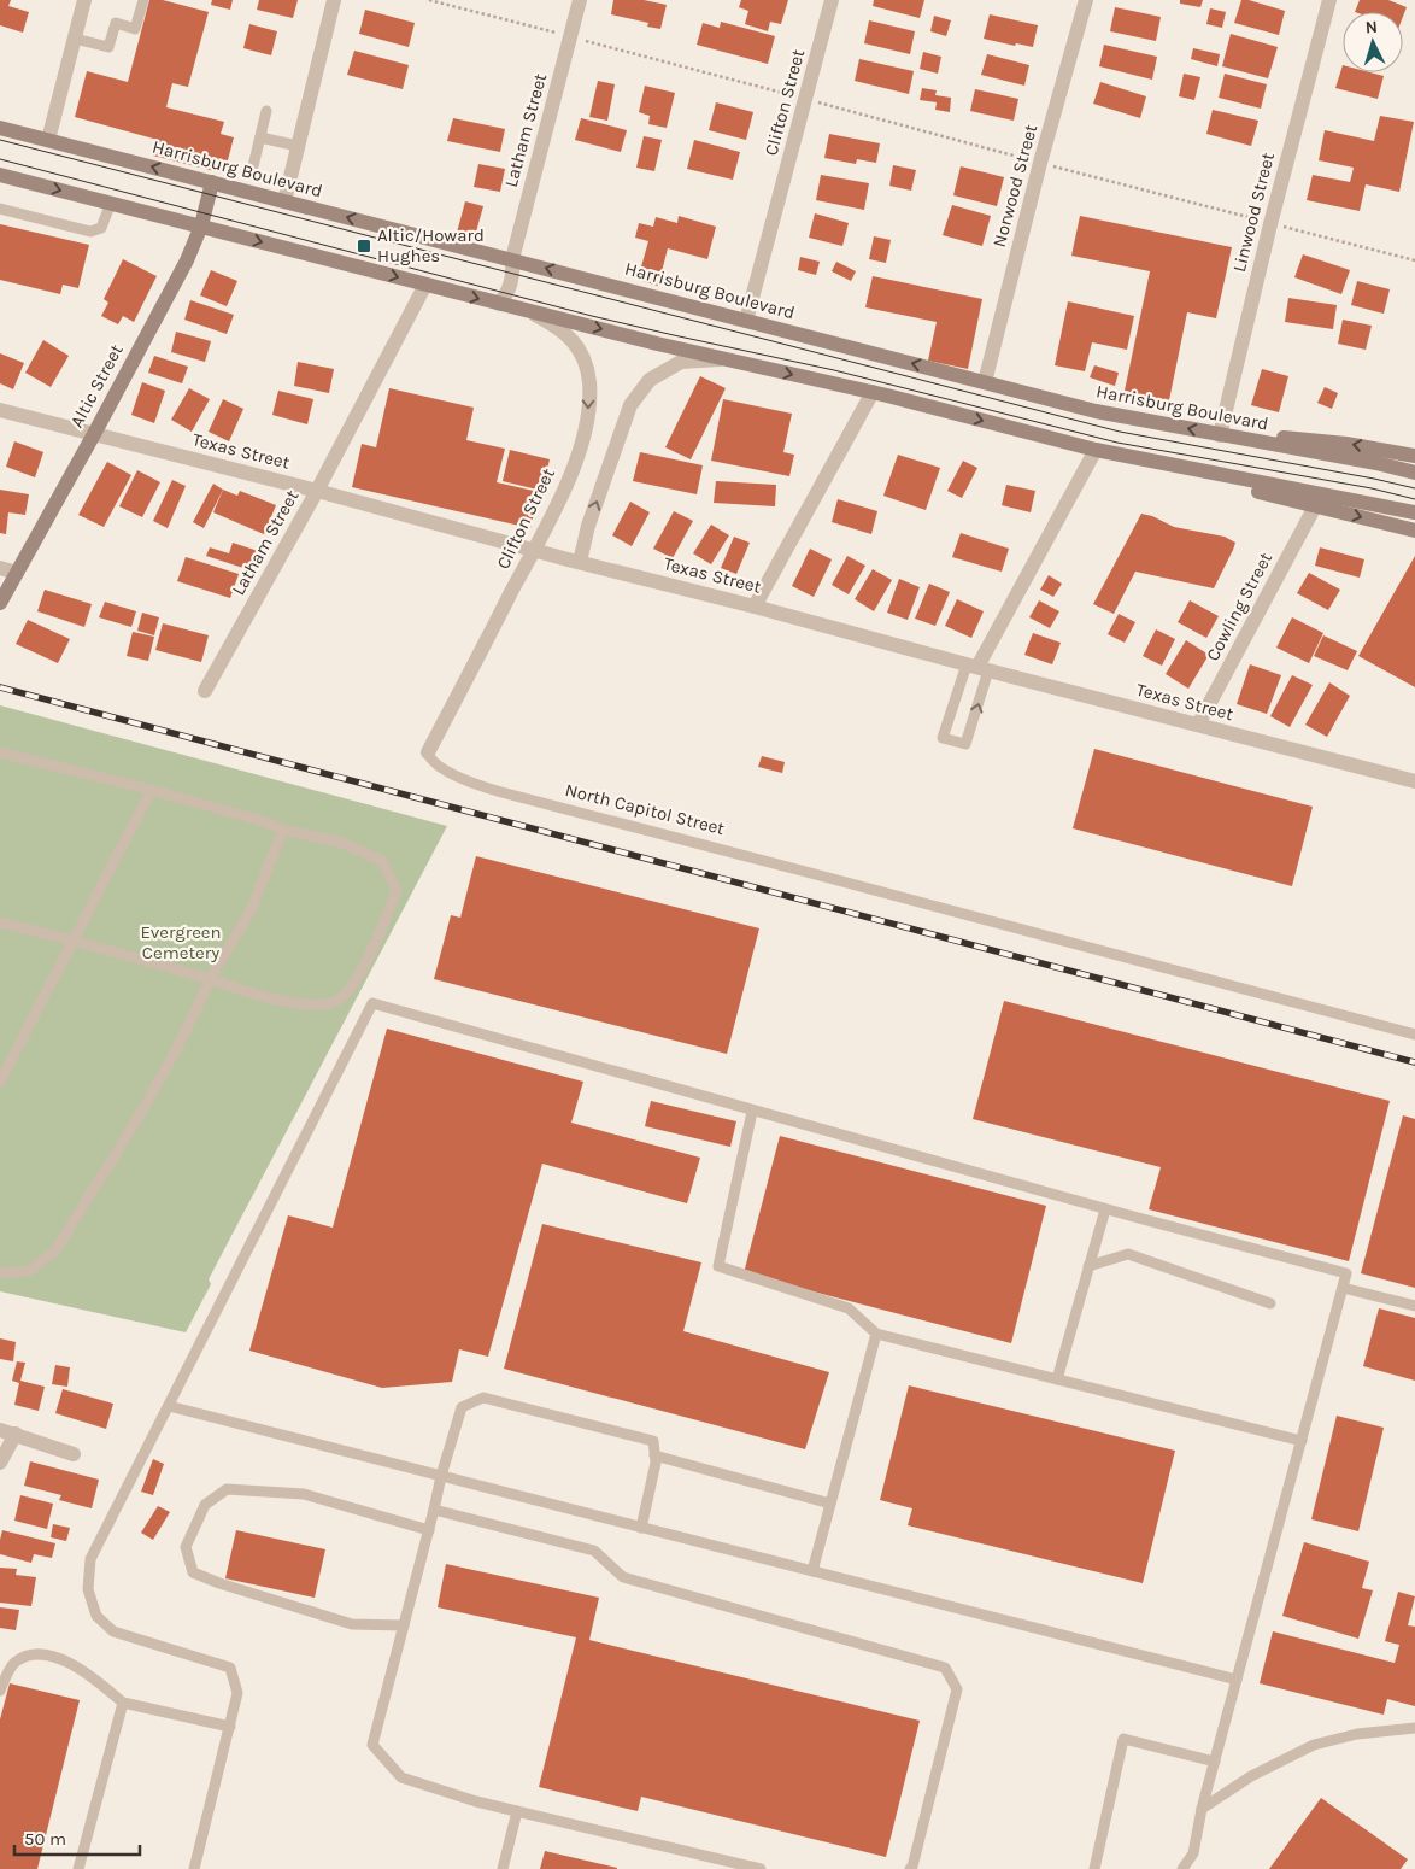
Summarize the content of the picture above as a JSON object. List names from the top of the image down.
{
  "streets": {
    "main road": ["Harrisburg Boulevard", "Altic Street"],
    "street": [
      "Clifton Street",
      "Latham Street",
      "Norwood Street",
      "Linwood Street",
      "Texas Street",
      "Cowling Street"
    ],
    "lane": ["North Capitol Street"]
  },
  "crossings": [
    ["Clifton Street", "Harrisburg Boulevard"],
    ["Clifton Street", "Texas Street"],
    ["Clifton Street", "North Capitol Street"],
    ["Latham Street", "Harrisburg Boulevard"],
    ["Latham Street", "Texas Street"],
    ["Harrisburg Boulevard", "Norwood Street"],
    ["Harrisburg Boulevard", "Linwood Street"],
    ["Harrisburg Boulevard", "Altic Street"],
    ["Altic Street", "Texas Street"],
    ["Texas Street", "Cowling Street"]
  ],
  "parks": ["Evergreen Cemetery"],
  "places": {
    "transit": ["Altic/Howard Hughes"]
  },
  "scale_bar": "50 m",
  "north": "top"
}
